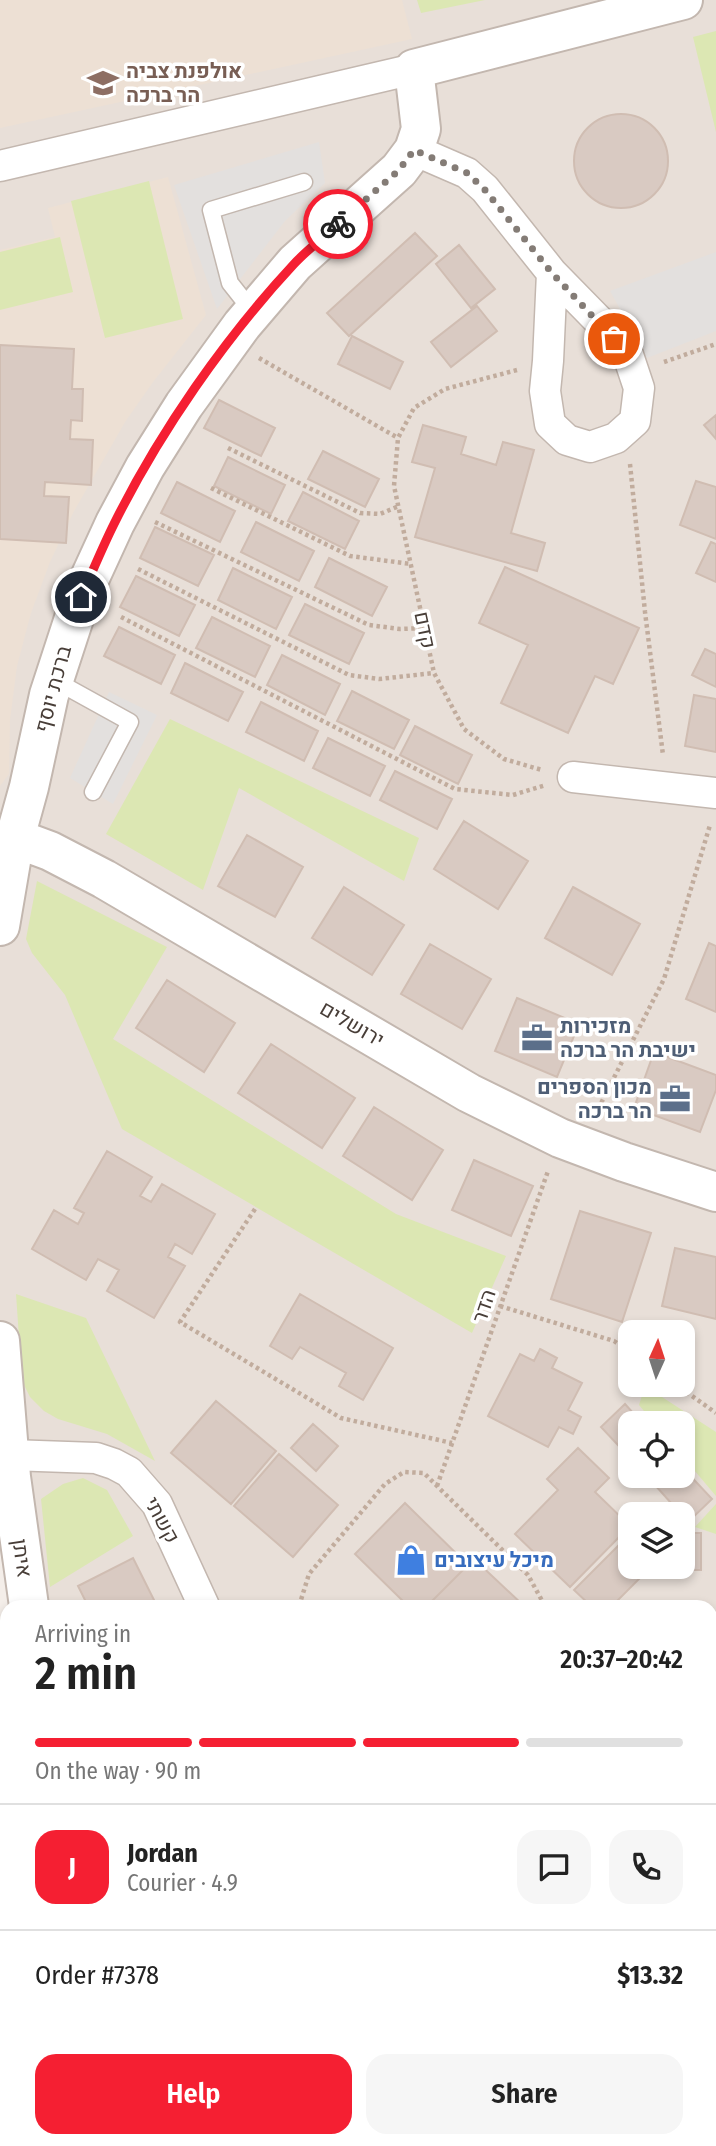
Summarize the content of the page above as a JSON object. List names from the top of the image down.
{
  "streets": {
    "street": [
      "ברכת יוסף",
      "ירושלים",
      "קשתי",
      "איתן"
    ],
    "path": ["קדם", "הדר"]
  },
  "crossings": [
    ["ברכת יוסף", "ירושלים"],
    ["ירושלים", "הדר"],
    ["קשתי", "איתן"]
  ],
  "places": {
    "school or university": ["אולפנת צביה הר ברכה"],
    "office": ["מזכירות ישיבת הר ברכה", "מכון הספרים הר ברכה"],
    "shop": ["מיכל עיצובים"]
  },
  "north": "top",
  "page": {
    "heading": ["2 min", "Arriving in", "20:37–20:42"],
    "panel": [
      "Jordan",
      "Courier · 4.9",
      "Order #7378",
      "$13.32"
    ],
    "bar": "On the way · 90 m",
    "round": "J",
    "buttons": ["Help", "Share"]
  }
}
